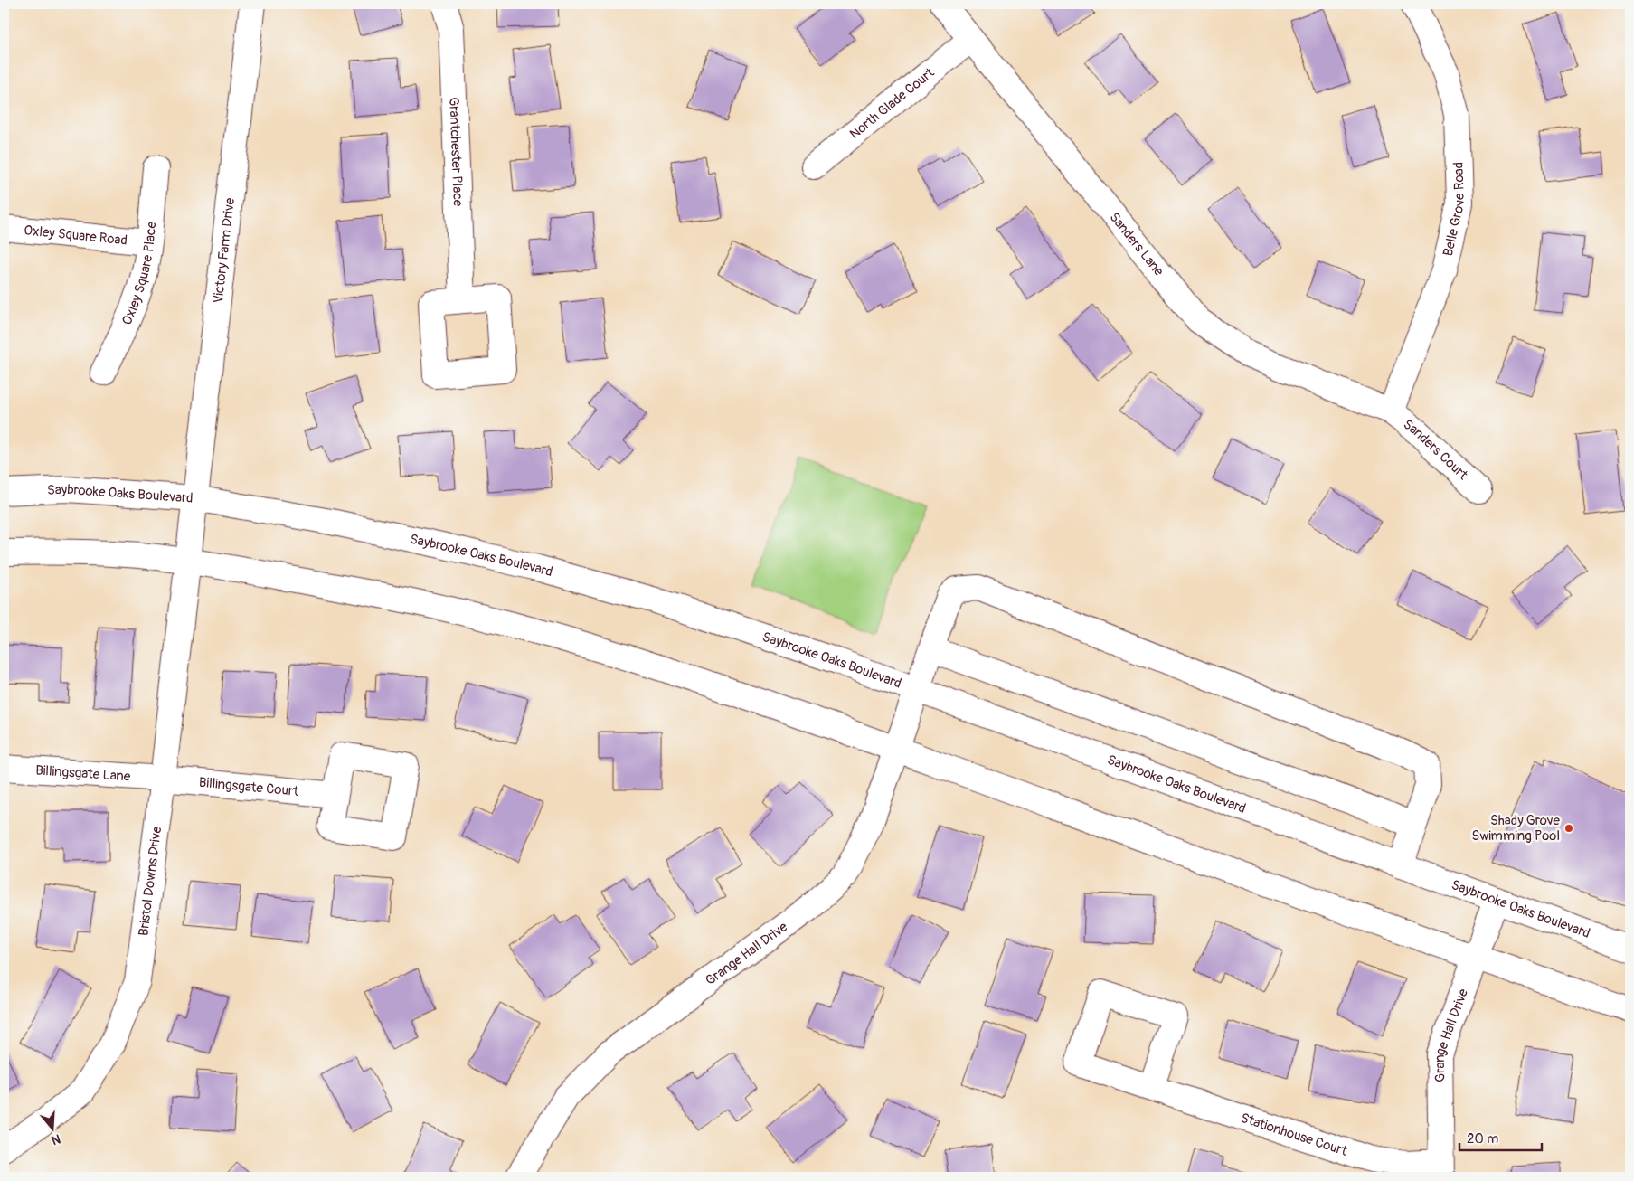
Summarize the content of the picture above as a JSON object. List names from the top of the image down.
{
  "streets": {
    "street": [
      "North Glade Court",
      "Grantchester Place",
      "Belle Grove Road",
      "Oxley Square Road",
      "Sanders Lane",
      "Victory Farm Drive",
      "Oxley Square Place",
      "Sanders Court",
      "Saybrooke Oaks Boulevard",
      "Billingsgate Lane",
      "Billingsgate Court",
      "Bristol Downs Drive",
      "Grange Hall Drive",
      "Stationhouse Court"
    ]
  },
  "crossings": [
    ["North Glade Court", "Sanders Lane"],
    ["Belle Grove Road", "Sanders Lane"],
    ["Belle Grove Road", "Sanders Court"],
    ["Oxley Square Road", "Oxley Square Place"],
    ["Sanders Lane", "Sanders Court"],
    ["Victory Farm Drive", "Saybrooke Oaks Boulevard"],
    ["Victory Farm Drive", "Bristol Downs Drive"],
    ["Saybrooke Oaks Boulevard", "Grange Hall Drive"],
    ["Billingsgate Lane", "Billingsgate Court"],
    ["Billingsgate Lane", "Bristol Downs Drive"],
    ["Billingsgate Court", "Bristol Downs Drive"],
    ["Grange Hall Drive", "Stationhouse Court"]
  ],
  "places": ["Shady Grove Swimming Pool"],
  "scale_bar": "20 m",
  "north": "bottom"
}
